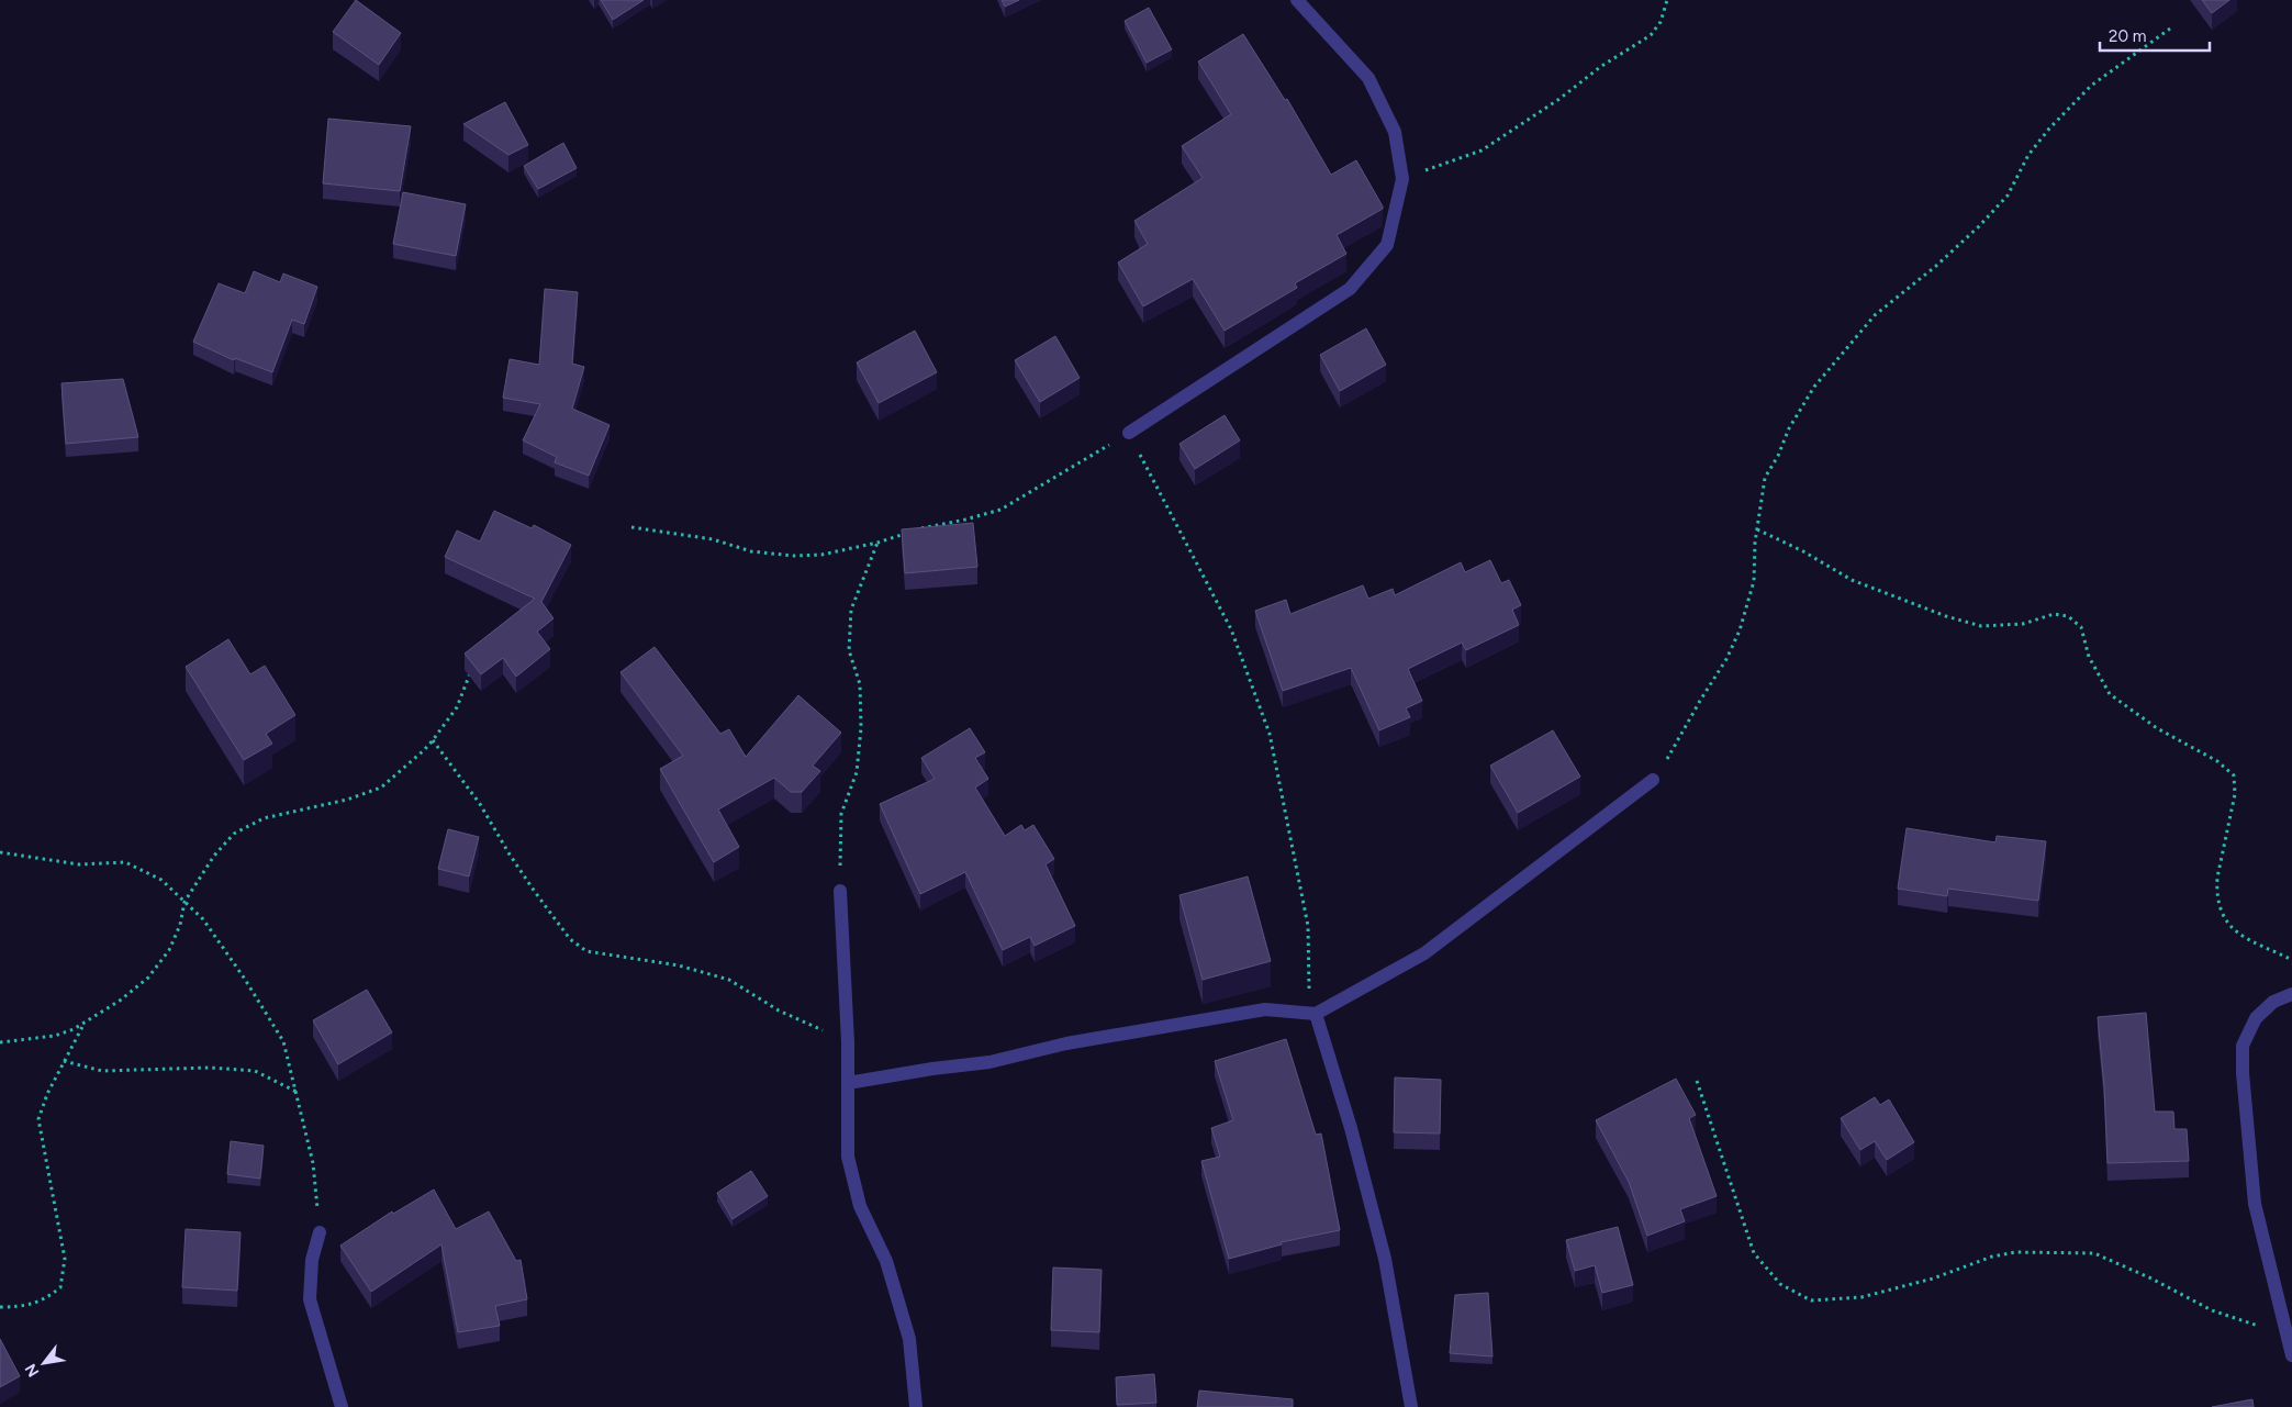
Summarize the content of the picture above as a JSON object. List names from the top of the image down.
{
  "scale_bar": "20 m",
  "north": "bottom left"
}
